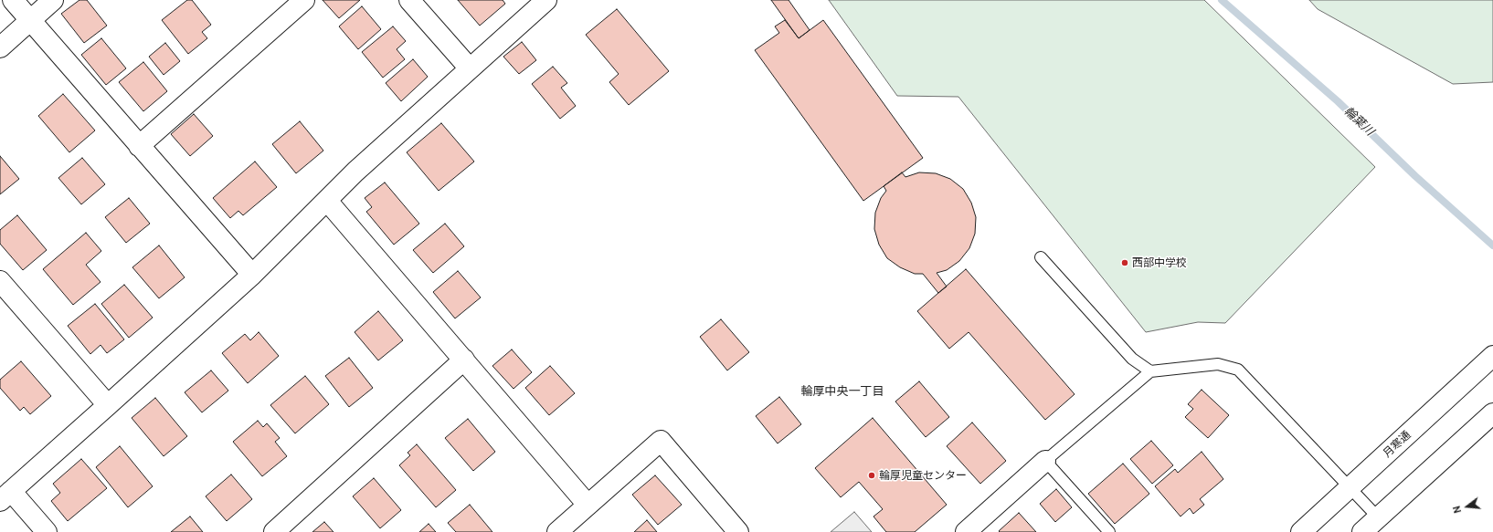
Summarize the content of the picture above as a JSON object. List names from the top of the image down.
{
  "streets": {
    "main road": ["月寒通"]
  },
  "districts": ["輪厚中央一丁目"],
  "water": ["輪葉川"],
  "places": ["西部中学校", "輪厚児童センター"],
  "north": "left"
}
